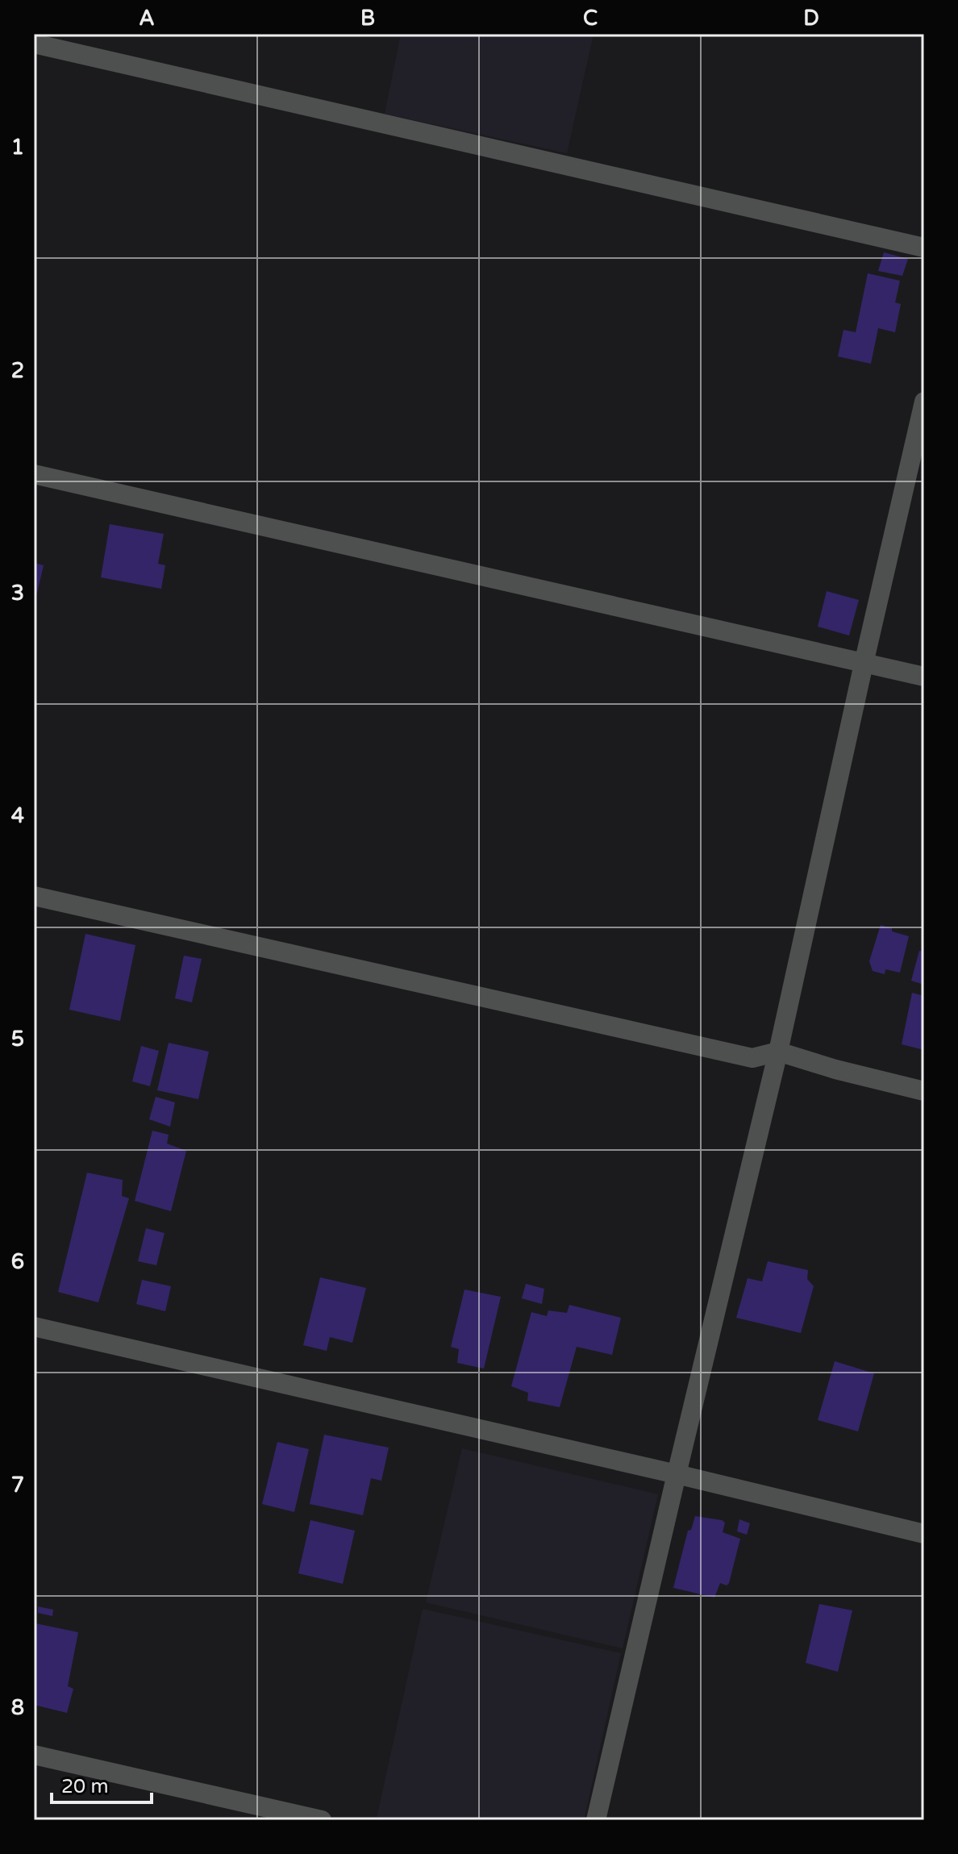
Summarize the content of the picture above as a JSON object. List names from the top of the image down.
{
  "scale_bar": "20 m",
  "grid": {
    "columns": [
      "A",
      "B",
      "C",
      "D"
    ],
    "rows": [
      "1",
      "2",
      "3",
      "4",
      "5",
      "6",
      "7",
      "8"
    ]
  }
}
